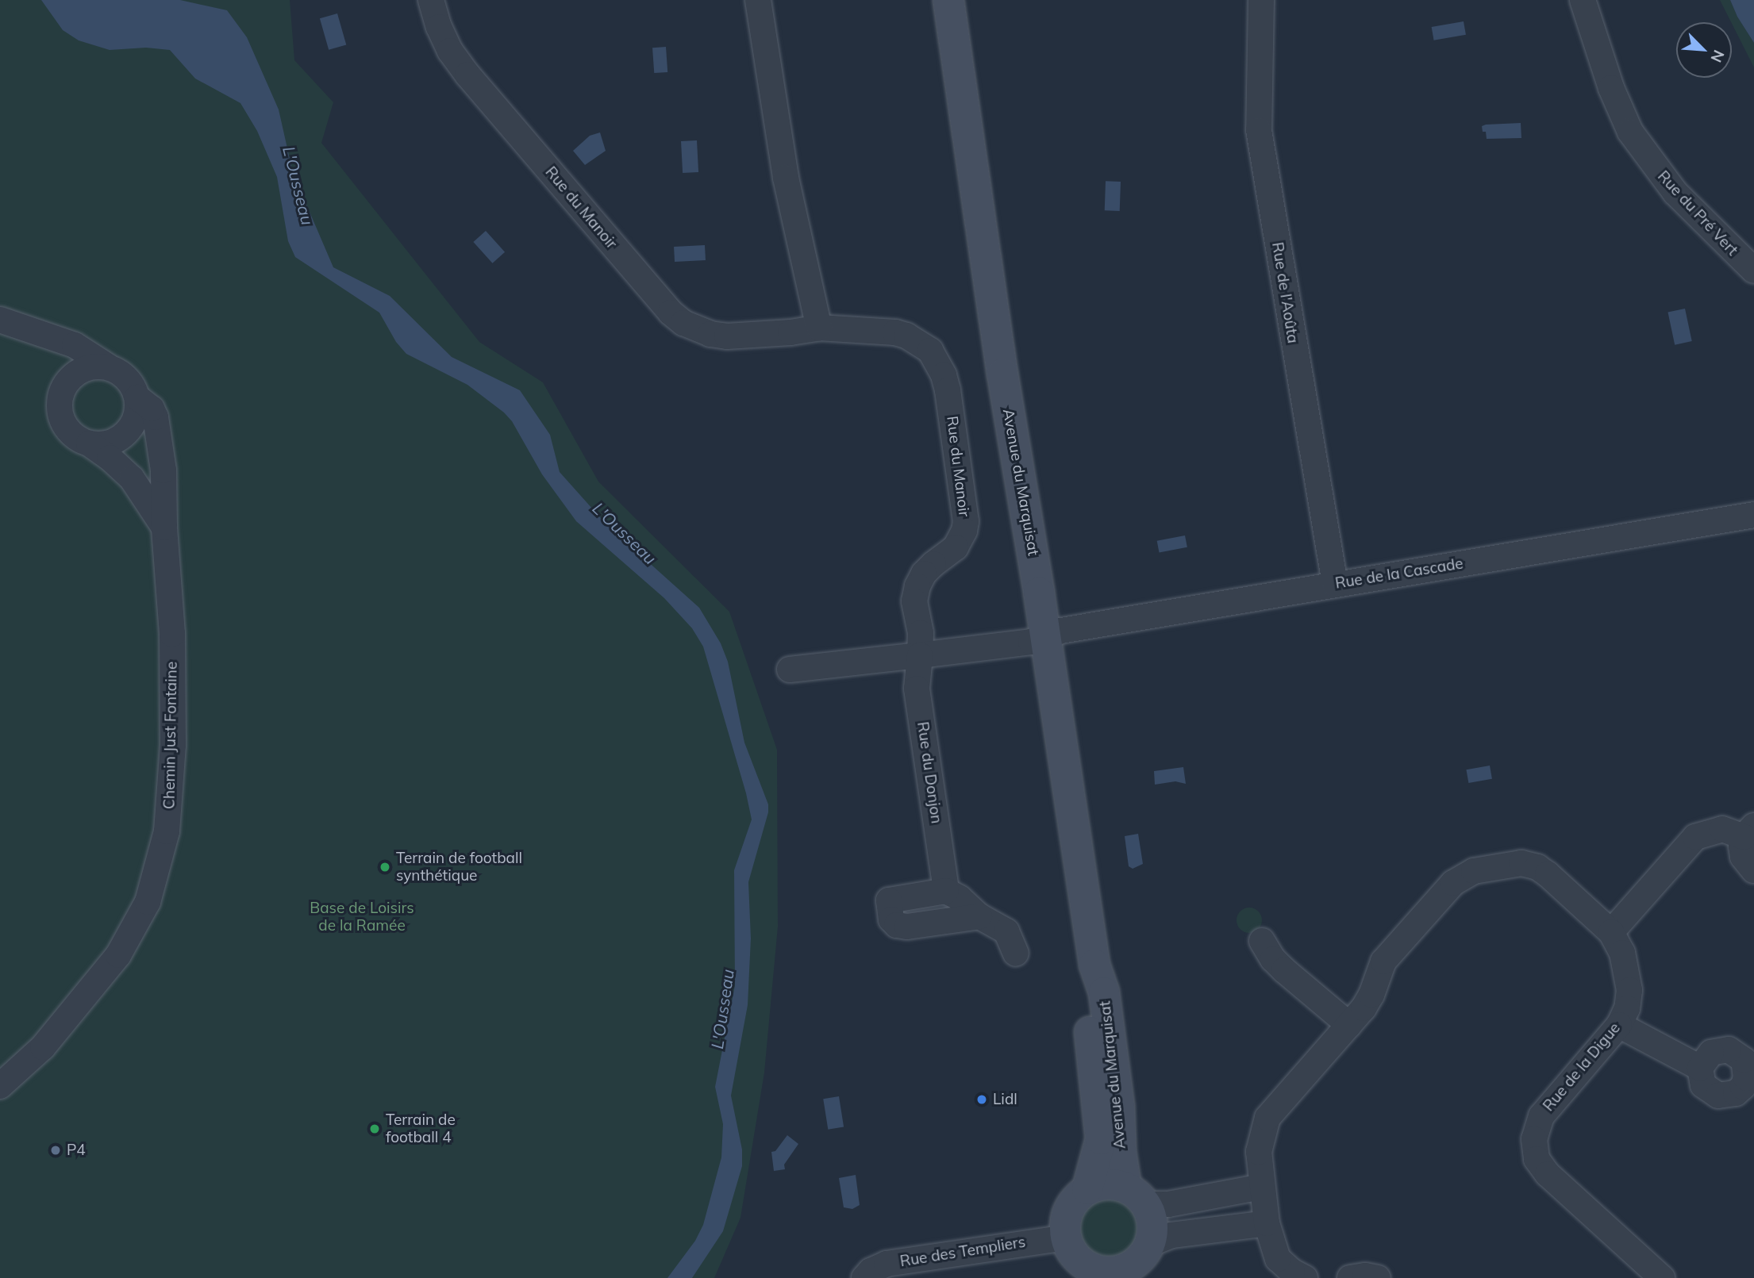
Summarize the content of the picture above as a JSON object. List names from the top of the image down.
{
  "streets": {
    "main road": ["Avenue du Marquisat"],
    "street": [
      "Rue du Manoir",
      "Rue du Pré Vert",
      "Rue de l'Aoûta",
      "Rue de la Cascade",
      "Chemin Just Fontaine",
      "Rue du Donjon",
      "Rue de la Digue",
      "Rue des Templiers"
    ]
  },
  "crossings": [
    ["Rue du Manoir", "Rue du Donjon"],
    ["Rue de l'Aoûta", "Rue de la Cascade"],
    ["Avenue du Marquisat", "Rue de la Cascade"],
    ["Avenue du Marquisat", "Rue des Templiers"]
  ],
  "water": ["L'Ousseau"],
  "parks": ["Base de Loisirs de la Ramée"],
  "places": [
    "Terrain de football synthétique",
    "Lidl",
    "Terrain de football 4",
    "P4"
  ],
  "north": "bottom right"
}
